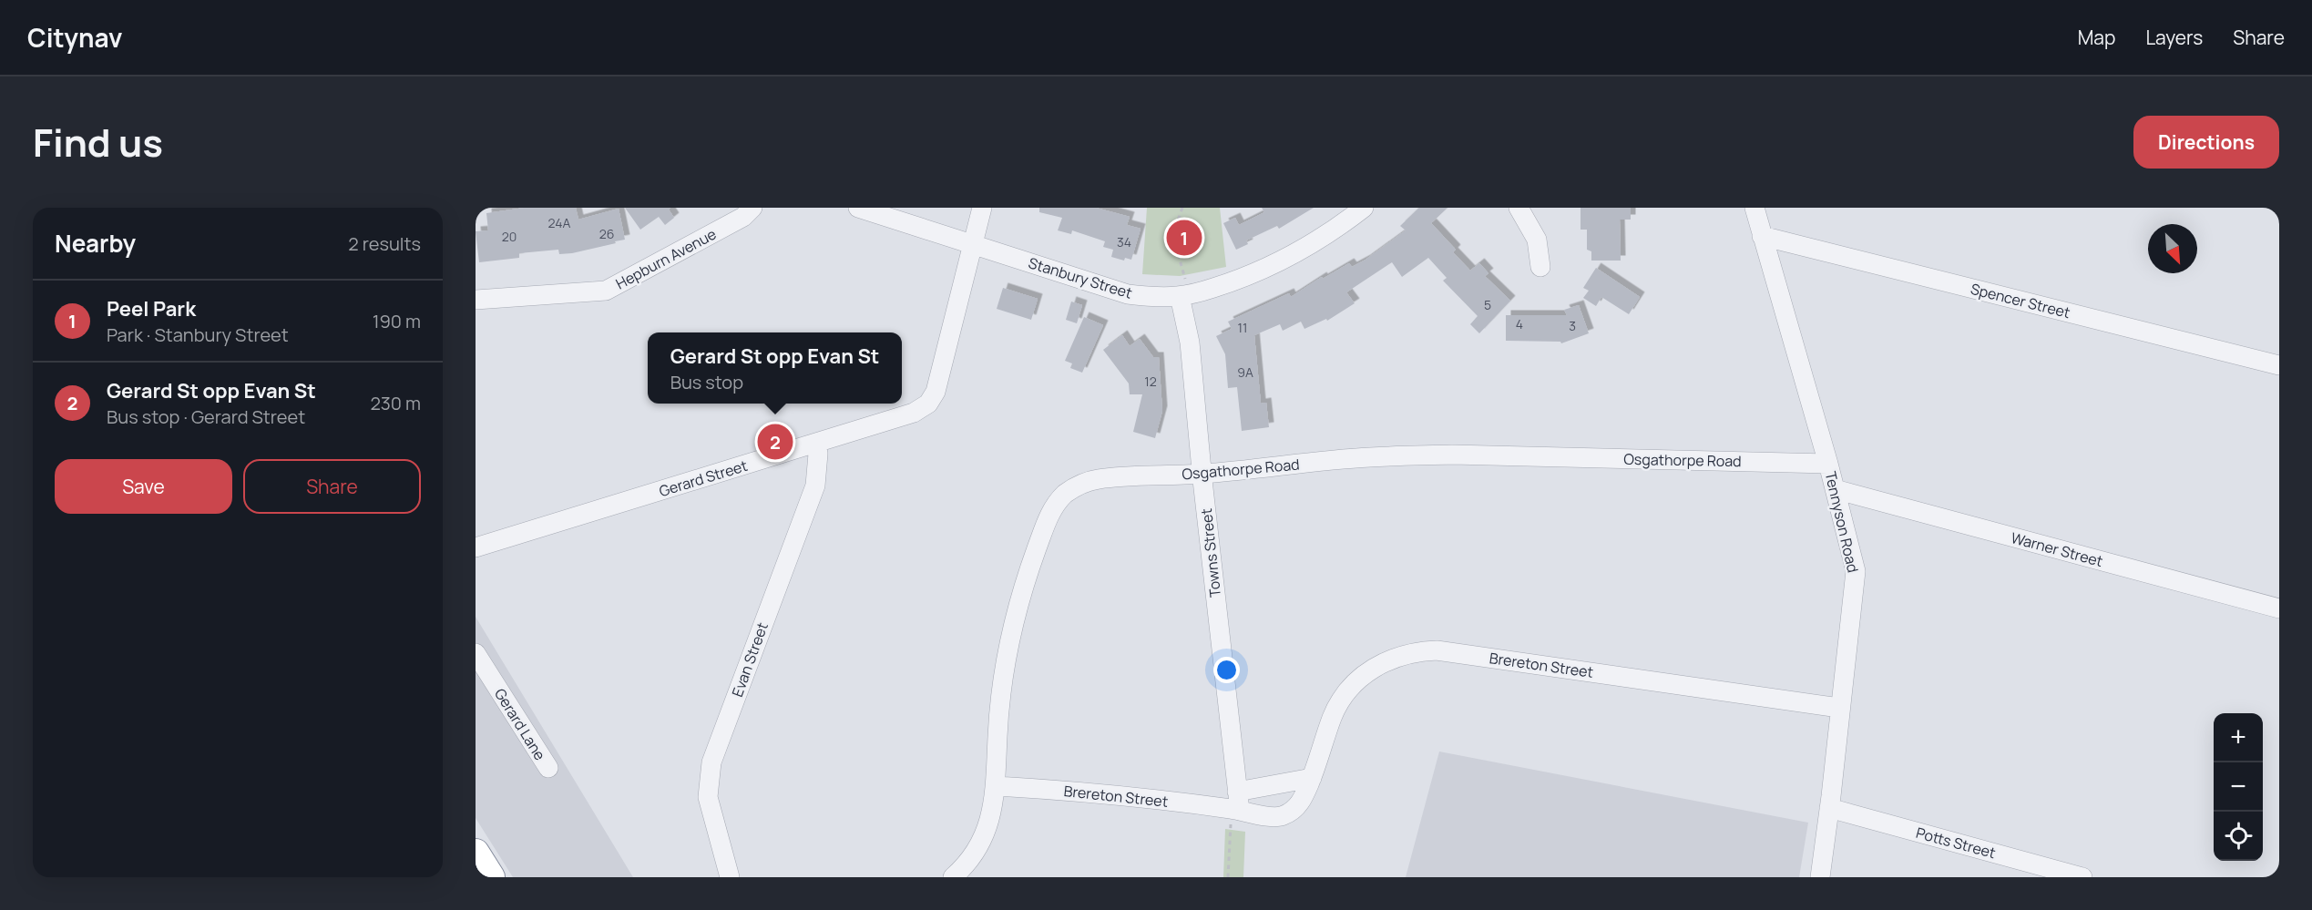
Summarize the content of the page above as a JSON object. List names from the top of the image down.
{
  "streets": {
    "street": [
      "Hepburn Avenue",
      "Stanbury Street",
      "Spencer Street",
      "Osgathorpe Road",
      "Gerard Street",
      "Tennyson Road",
      "Warner Street",
      "Towns Street",
      "Evan Street",
      "Brereton Street",
      "Gerard Lane",
      "Potts Street"
    ]
  },
  "crossings": [
    ["Stanbury Street", "Gerard Street"],
    ["Stanbury Street", "Towns Street"],
    ["Spencer Street", "Tennyson Road"],
    ["Osgathorpe Road", "Tennyson Road"],
    ["Osgathorpe Road", "Towns Street"],
    ["Osgathorpe Road", "Brereton Street"],
    ["Gerard Street", "Evan Street"],
    ["Tennyson Road", "Warner Street"],
    ["Tennyson Road", "Brereton Street"],
    ["Tennyson Road", "Potts Street"],
    ["Towns Street", "Brereton Street"]
  ],
  "house_numbers": [
    "24A",
    "26",
    "20",
    "34",
    "5",
    "4",
    "3",
    "11",
    "9A",
    "12"
  ],
  "north": "bottom right",
  "page": {
    "header": "Citynav",
    "nav": ["Map", "Layers", "Share"],
    "title": "Find us",
    "buttons": [
      "Directions",
      ["Save", "Share"]
    ],
    "heading": ["Nearby", "2 results"],
    "pins": ["1", "2"],
    "list": [
      {
        "mark": "1",
        "name": "Peel Park",
        "note": "Park · Stanbury Street",
        "value": "190 m"
      },
      {
        "mark": "2",
        "name": "Gerard St opp Evan St",
        "note": "Bus stop · Gerard Street",
        "value": "230 m"
      }
    ],
    "popup": ["Gerard St opp Evan St", "Bus stop"],
    "map_buttons": ["+", "−"]
  }
}
